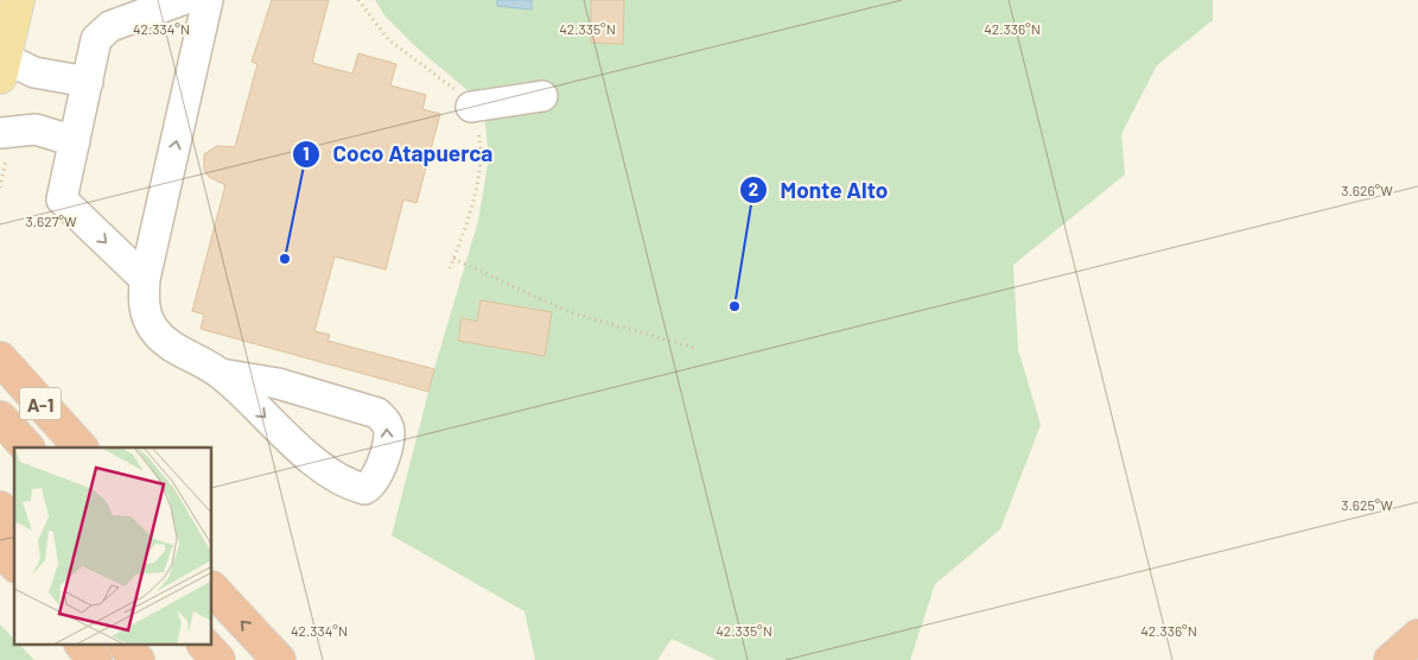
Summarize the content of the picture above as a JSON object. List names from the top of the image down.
{
  "streets": {
    "highway": ["A-1"]
  },
  "places": ["Coco Atapuerca", "Monte Alto"],
  "coordinates": [
    "42.334°N",
    "42.335°N",
    "42.336°N",
    "3.626°W",
    "3.627°W",
    "3.625°W"
  ]
}
